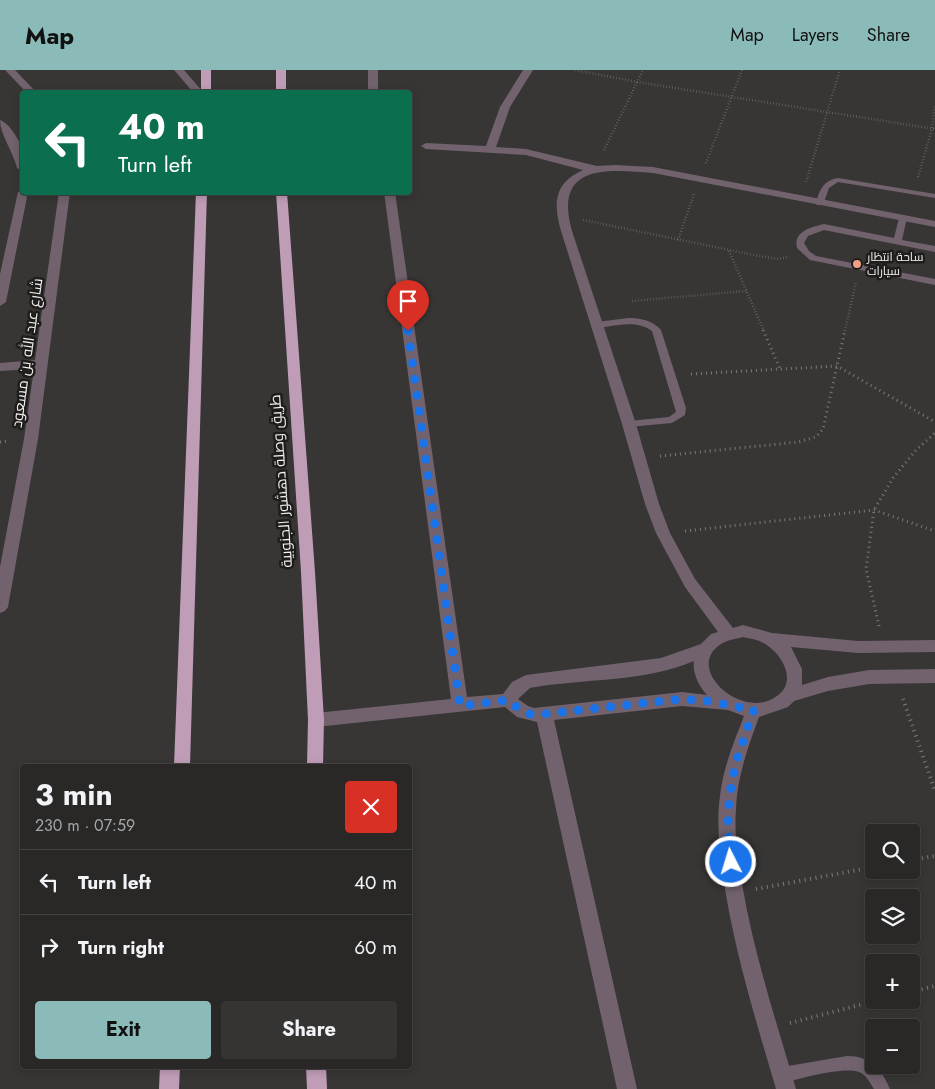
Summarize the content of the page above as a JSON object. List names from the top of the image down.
{
  "streets": {
    "highway": ["طريق وصلة دهشور الجنوبية"],
    "street": ["شارع عبد الله بن مسعود"]
  },
  "places": ["ساحة انتظار سيارات"],
  "page": {
    "header": "Map",
    "nav": ["Map", "Layers", "Share"],
    "turn": ["40 m", "Turn left"],
    "heading": ["3 min", "230 m · 07:59"],
    "map_buttons": ["+", "−"],
    "list": [
      {
        "name": "Turn left",
        "value": "40 m"
      },
      {
        "name": "Turn right",
        "value": "60 m"
      }
    ],
    "buttons": ["Exit", "Share"]
  }
}
